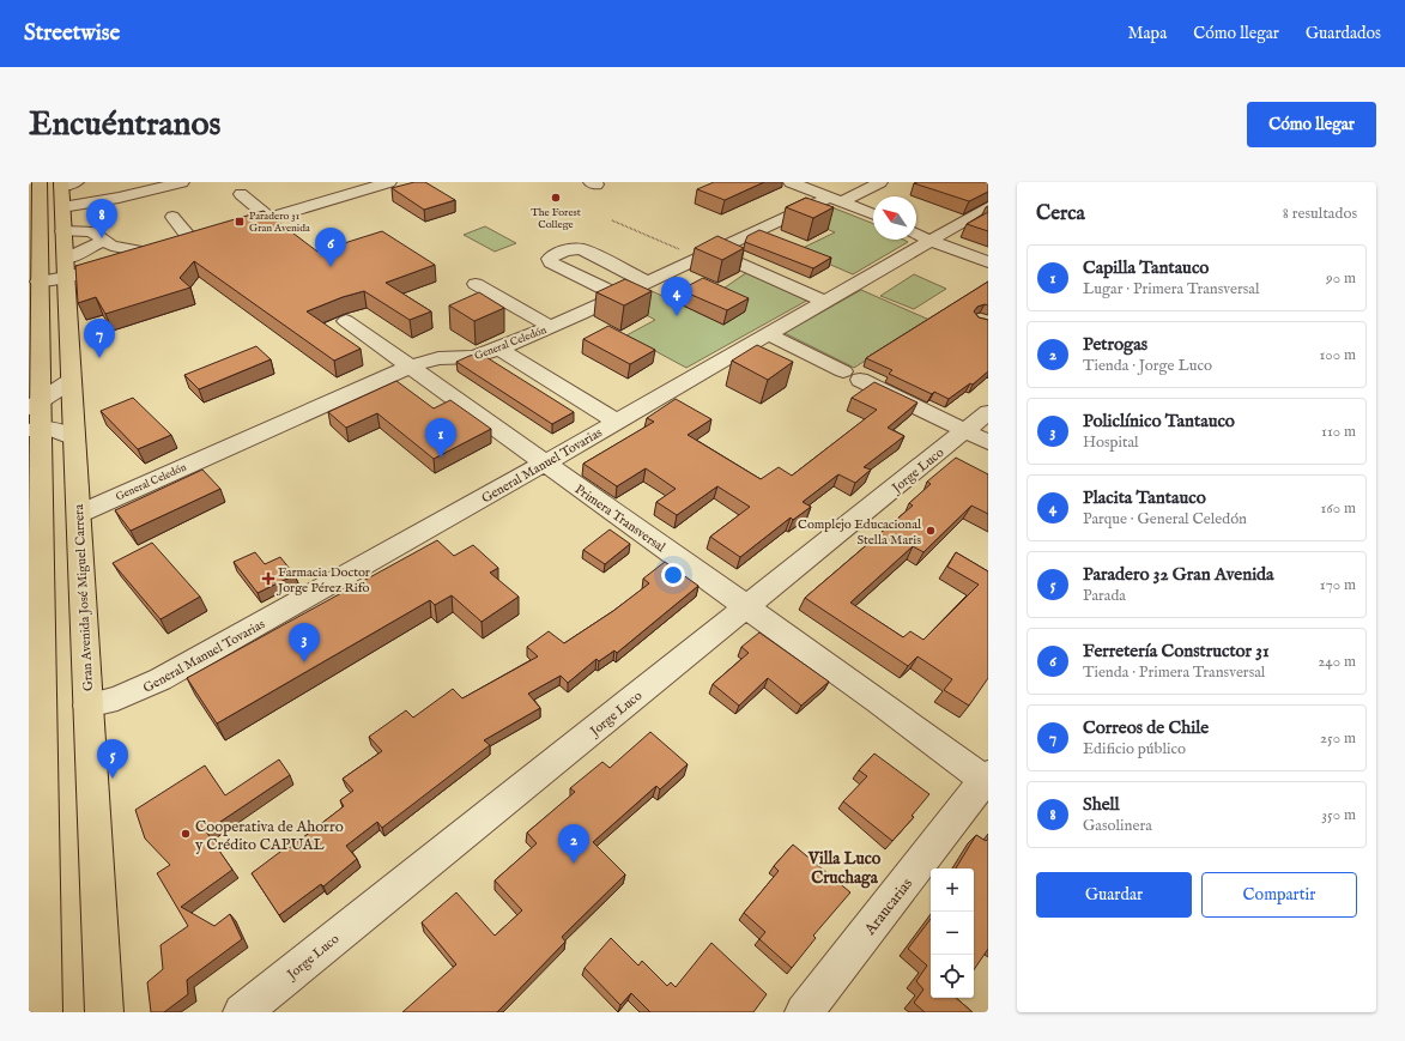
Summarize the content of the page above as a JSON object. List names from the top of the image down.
{
  "streets": {
    "main road": ["Gran Avenida José Miguel Carrera"],
    "street": [
      "General Celedón",
      "General Manuel Tovarias",
      "Jorge Luco",
      "Primera Transversal",
      "Araucarias"
    ]
  },
  "crossings": [
    ["General Celedón", "Primera Transversal"],
    ["General Celedón", "Gran Avenida José Miguel Carrera"],
    ["General Manuel Tovarias", "Primera Transversal"],
    ["General Manuel Tovarias", "Gran Avenida José Miguel Carrera"],
    ["Jorge Luco", "Primera Transversal"],
    ["Primera Transversal", "Araucarias"]
  ],
  "districts": ["Villa Luco Cruchaga"],
  "places": {
    "other": ["The Forest College", "Complejo Educacional Stella Maris", "Cooperativa de Ahorro y Crédito CAPUAL"],
    "transit": ["Paradero 31 Gran Avenida"],
    "health": ["Farmacia Doctor Jorge Pérez Rifo"]
  },
  "north": "top left",
  "page": {
    "header": "Streetwise",
    "nav": ["Mapa", "Cómo llegar", "Guardados"],
    "buttons": [
      "Cómo llegar",
      ["Guardar", "Compartir"]
    ],
    "title": "Encuéntranos",
    "heading": ["Cerca", "8 resultados"],
    "pins": [
      "8",
      "6",
      "4",
      "7",
      "1",
      "3",
      "5",
      "2"
    ],
    "list": [
      {
        "mark": "1",
        "name": "Capilla Tantauco",
        "note": "Lugar · Primera Transversal",
        "value": "90 m"
      },
      {
        "mark": "2",
        "name": "Petrogas",
        "note": "Tienda · Jorge Luco",
        "value": "100 m"
      },
      {
        "mark": "3",
        "name": "Policlínico Tantauco",
        "note": "Hospital",
        "value": "110 m"
      },
      {
        "mark": "4",
        "name": "Placita Tantauco",
        "note": "Parque · General Celedón",
        "value": "160 m"
      },
      {
        "mark": "5",
        "name": "Paradero 32 Gran Avenida",
        "note": "Parada",
        "value": "170 m"
      },
      {
        "mark": "6",
        "name": "Ferretería Constructor 31",
        "note": "Tienda · Primera Transversal",
        "value": "240 m"
      },
      {
        "mark": "7",
        "name": "Correos de Chile",
        "note": "Edificio público",
        "value": "250 m"
      },
      {
        "mark": "8",
        "name": "Shell",
        "note": "Gasolinera",
        "value": "350 m"
      }
    ],
    "map_buttons": ["+", "−"]
  }
}
